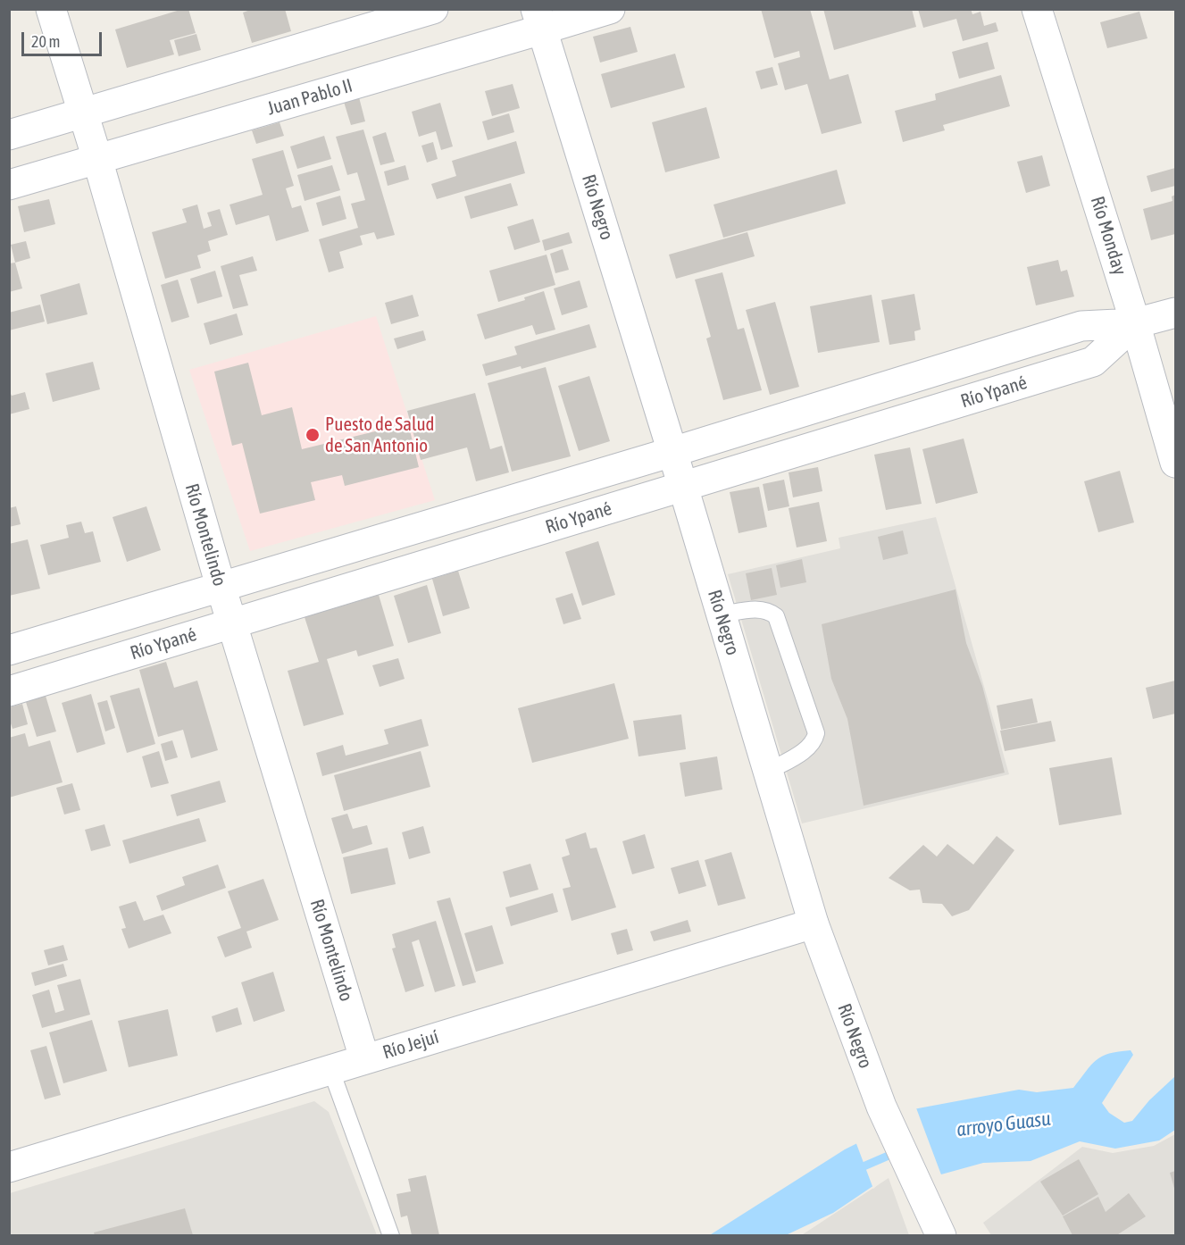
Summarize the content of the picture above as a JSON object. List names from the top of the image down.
{
  "streets": {
    "street": [
      "Juan Pablo II",
      "Río Negro",
      "Río Monday",
      "Río Ypané",
      "Río Montelindo",
      "Río Jejuí"
    ]
  },
  "crossings": [
    ["Juan Pablo II", "Río Negro"],
    ["Juan Pablo II", "Río Montelindo"],
    ["Río Negro", "Río Ypané"],
    ["Río Negro", "Río Jejuí"],
    ["Río Monday", "Río Ypané"],
    ["Río Ypané", "Río Montelindo"],
    ["Río Montelindo", "Río Jejuí"]
  ],
  "water": ["arroyo Guasu"],
  "places": ["Puesto de Salud de San Antonio"],
  "scale_bar": "20 m"
}
